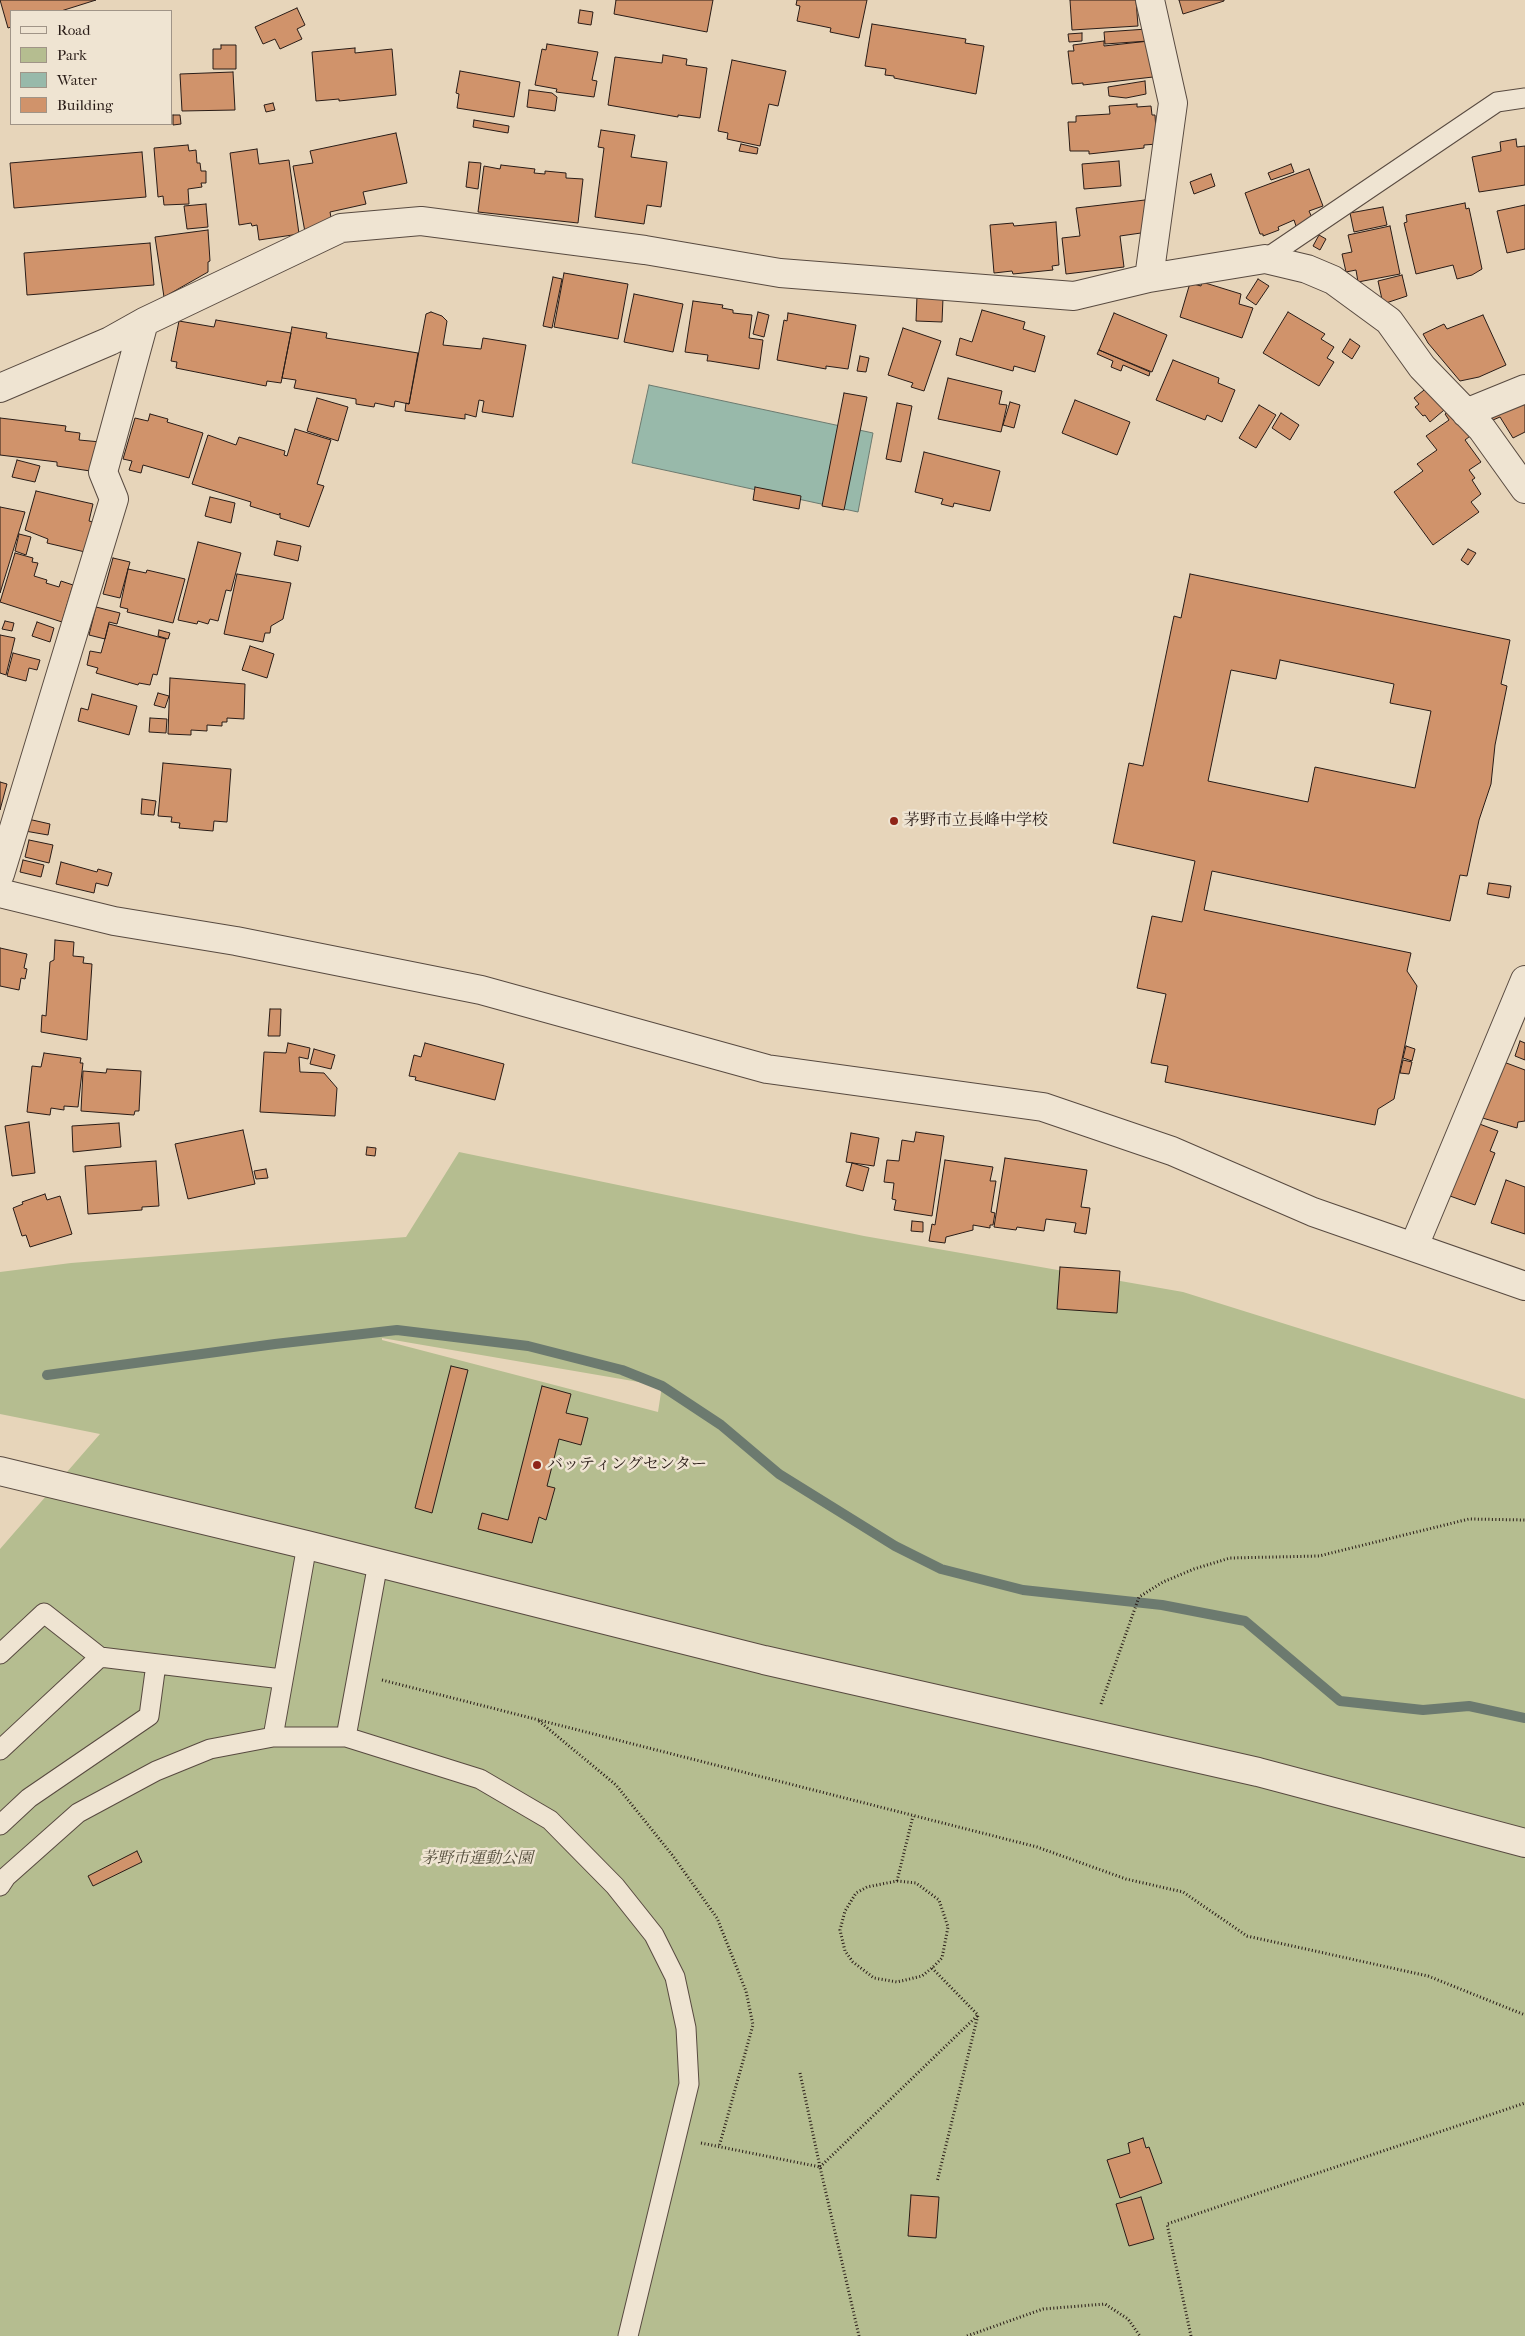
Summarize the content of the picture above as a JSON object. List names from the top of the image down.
{
  "parks": ["茅野市運動公園"],
  "places": ["茅野市立長峰中学校", "バッティングセンター"],
  "legend": [
    "Road",
    "Park",
    "Water",
    "Building"
  ]
}
